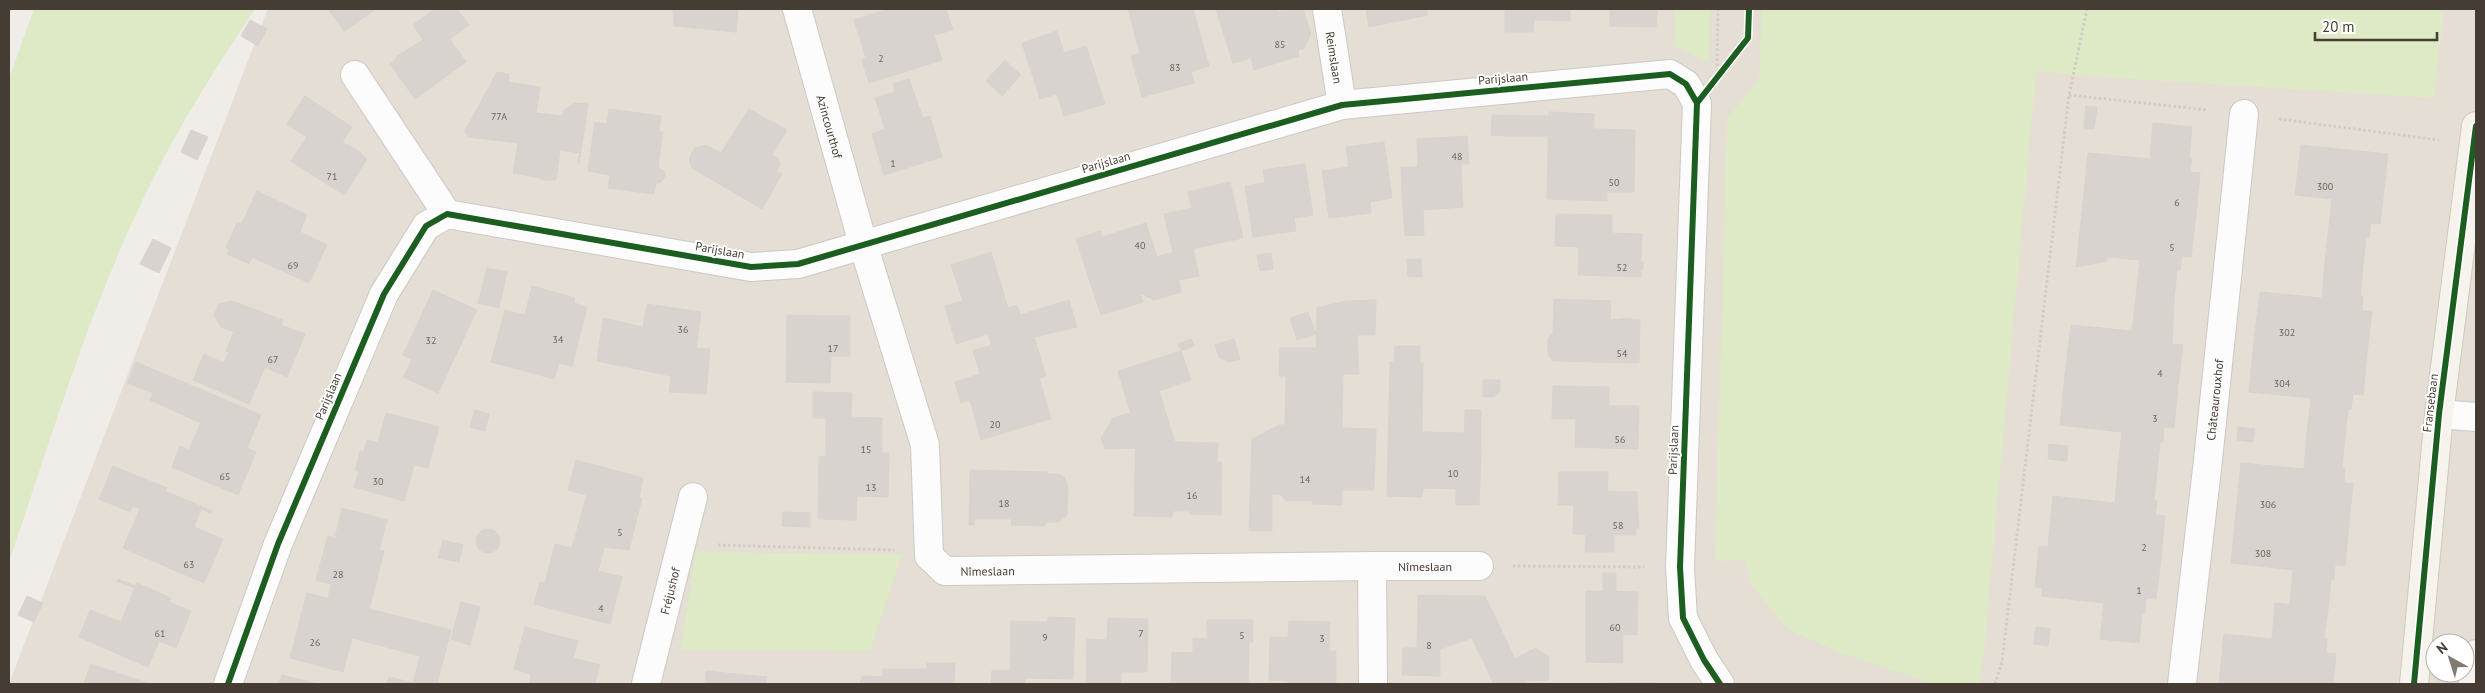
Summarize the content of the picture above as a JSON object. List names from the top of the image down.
{
  "streets": {
    "street": [
      "Reimslaan",
      "Parijslaan",
      "Azincourthof",
      "Châteaurouxhof",
      "Fransebaan",
      "Nîmeslaan",
      "Fréjushof"
    ]
  },
  "crossings": [
    ["Reimslaan", "Parijslaan"],
    ["Parijslaan", "Azincourthof"]
  ],
  "house_numbers": [
    "85",
    "2",
    "83",
    "77A",
    "48",
    "1",
    "71",
    "50",
    "300",
    "6",
    "40",
    "5",
    "69",
    "52",
    "36",
    "302",
    "34",
    "32",
    "17",
    "54",
    "67",
    "4",
    "304",
    "3",
    "20",
    "56",
    "15",
    "10",
    "65",
    "14",
    "30",
    "13",
    "16",
    "18",
    "306",
    "58",
    "5",
    "2",
    "308",
    "63",
    "28",
    "1",
    "4",
    "60",
    "61",
    "7",
    "5",
    "9",
    "3",
    "26",
    "8"
  ],
  "scale_bar": "20 m",
  "north": "top left"
}
